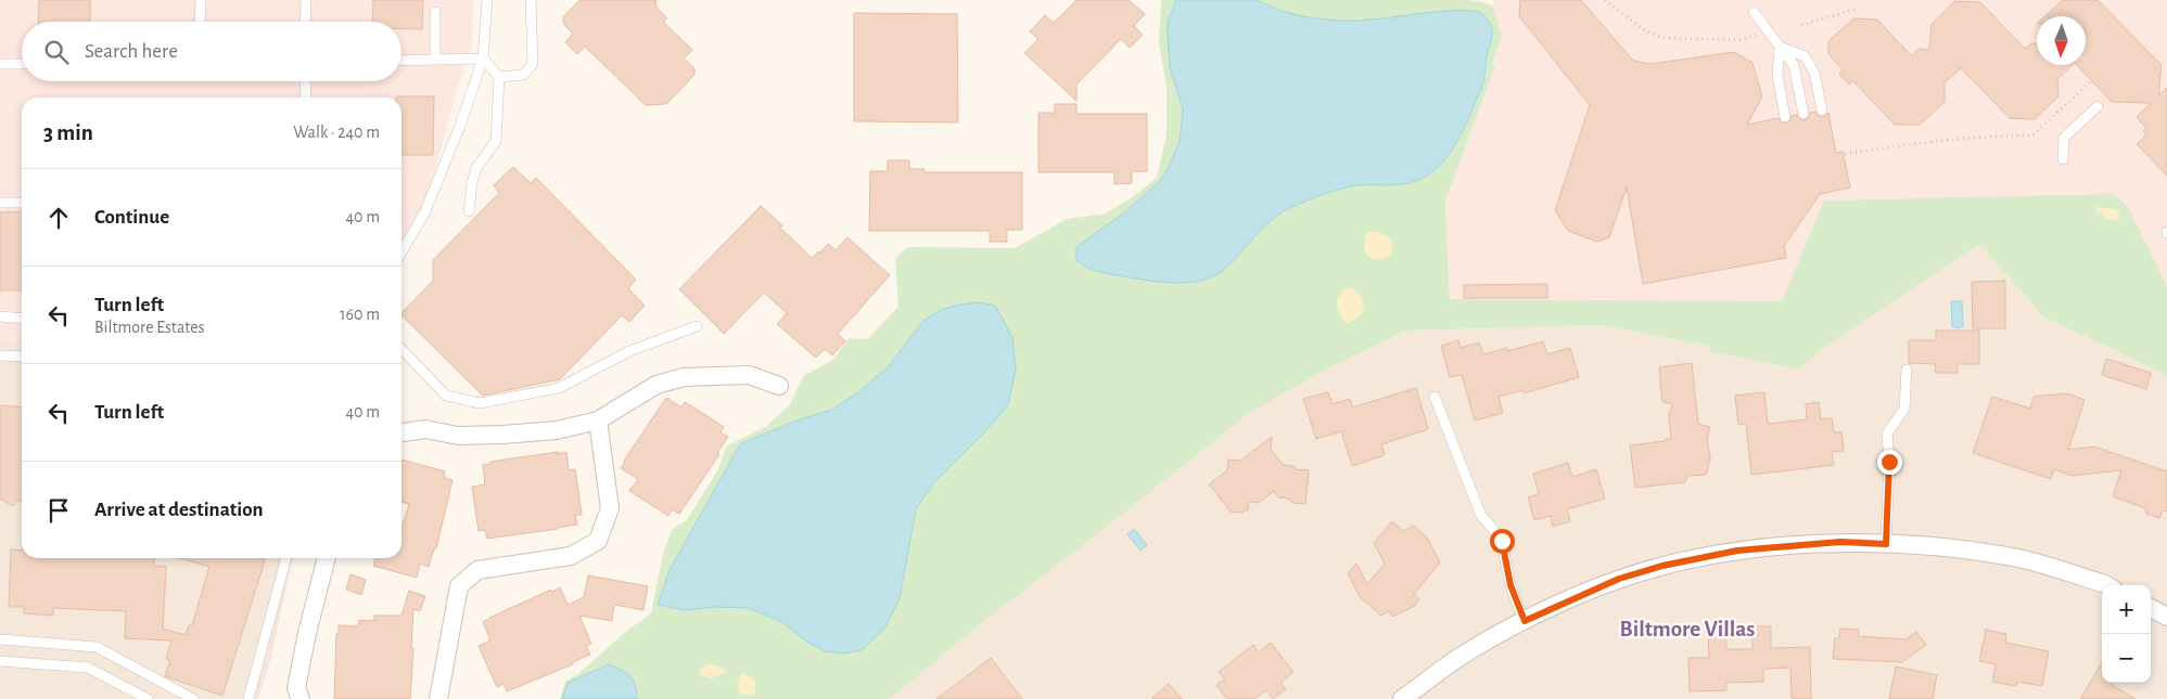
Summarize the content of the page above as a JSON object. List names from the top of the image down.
{
  "districts": ["Biltmore Villas"],
  "north": "bottom",
  "page": {
    "search": "Search here",
    "heading": ["3 min", "Walk · 240 m"],
    "list": [
      ["Continue", "40 m"],
      ["Turn left", "Biltmore Estates", "160 m"],
      ["Turn left", "40 m"],
      "Arrive at destination"
    ],
    "map_buttons": ["+", "−"]
  }
}
